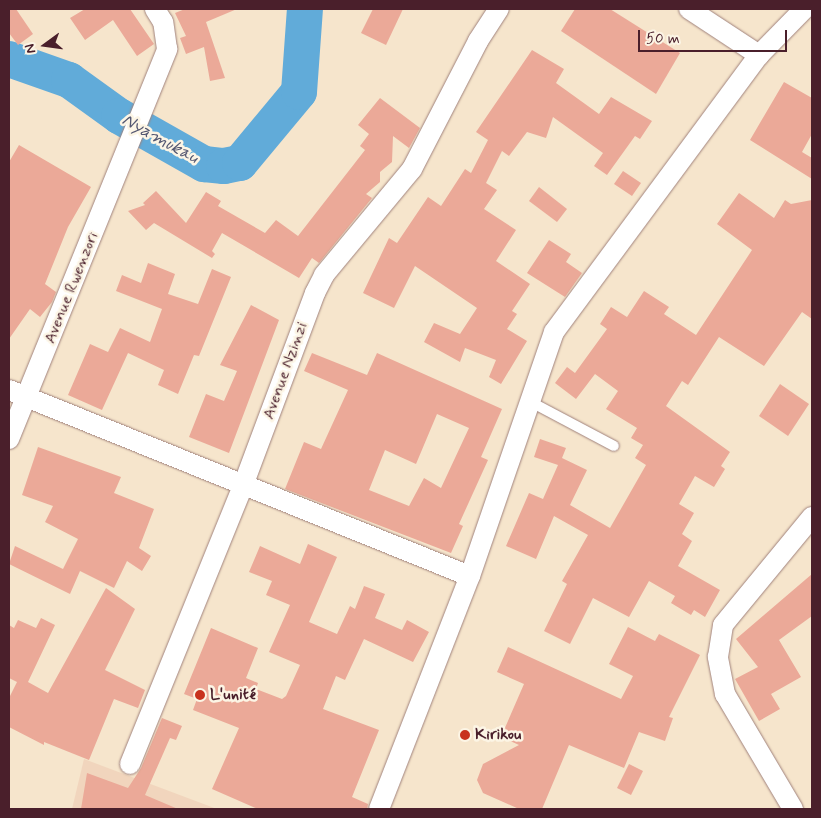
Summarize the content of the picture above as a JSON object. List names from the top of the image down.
{
  "streets": {
    "street": ["Avenue Rwenzori", "Avenue Nzinzi"]
  },
  "water": ["Nyamukau"],
  "places": ["L'unité", "Kirikou"],
  "scale_bar": "50 m",
  "north": "left"
}
